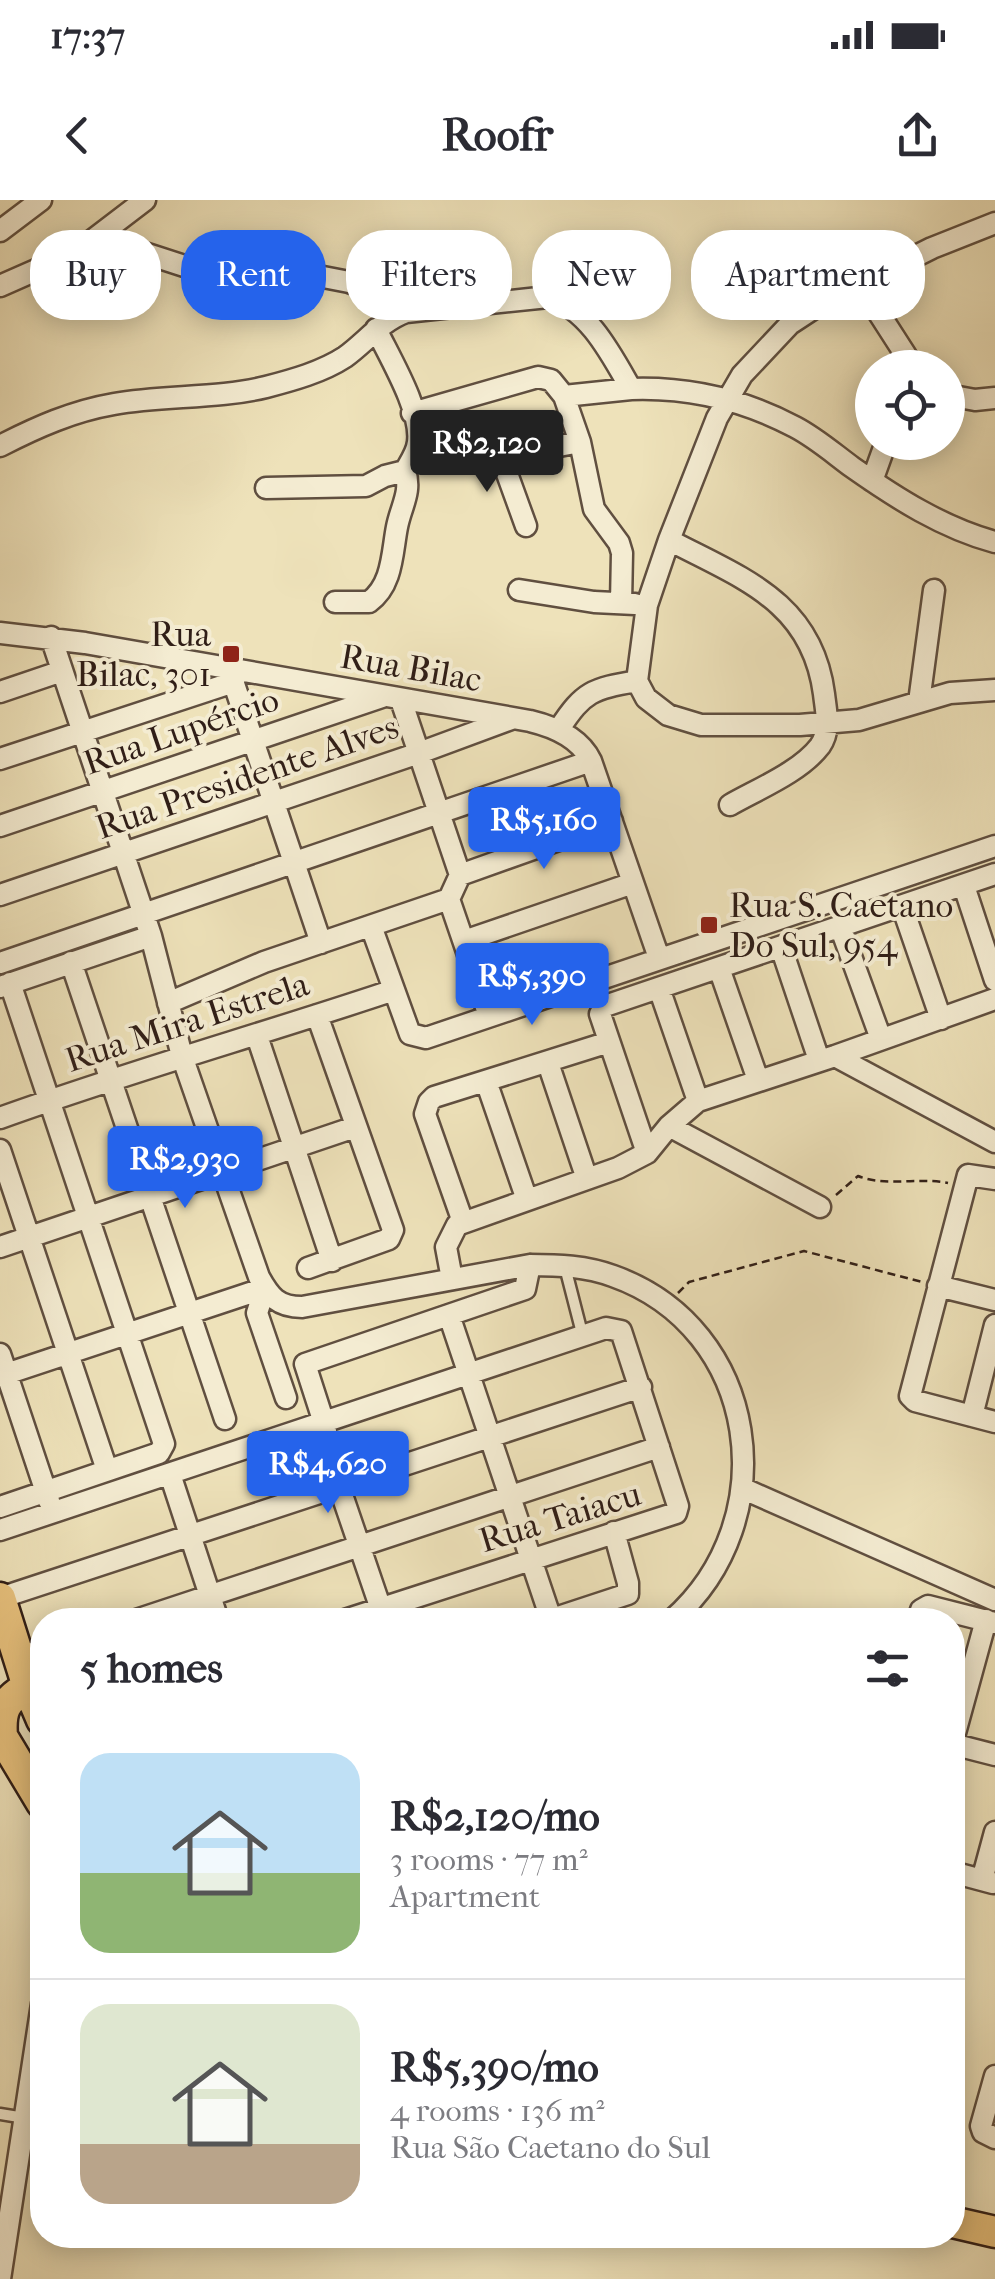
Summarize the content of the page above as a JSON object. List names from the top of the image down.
{
  "streets": {
    "street": [
      "Rua Bilac",
      "Rua Lupércio",
      "Rua Presidente Alves",
      "Rua Mira Estrela",
      "Rua Taiacu"
    ]
  },
  "crossings": [
    ["Rua Bilac", "Rua Lupércio"],
    ["Rua Bilac", "Rua Presidente Alves"]
  ],
  "places": {
    "transit": ["Rua Bilac, 301", "Rua S. Caetano Do Sul, 954"]
  },
  "page": {
    "status": "17:37",
    "header": "Roofr",
    "chip": [
      "Buy",
      "Rent",
      "Filters",
      "New",
      "Apartment"
    ],
    "price": [
      "R$2,120",
      "R$5,160",
      "R$5,390",
      "R$2,930",
      "R$4,620"
    ],
    "heading": "5 homes",
    "list": [
      {
        "name": "R$2,120/mo",
        "note": "3 rooms · 77 m² · Apartment"
      },
      {
        "name": "R$5,390/mo",
        "note": "4 rooms · 136 m² · Rua São Caetano do Sul"
      }
    ]
  }
}
